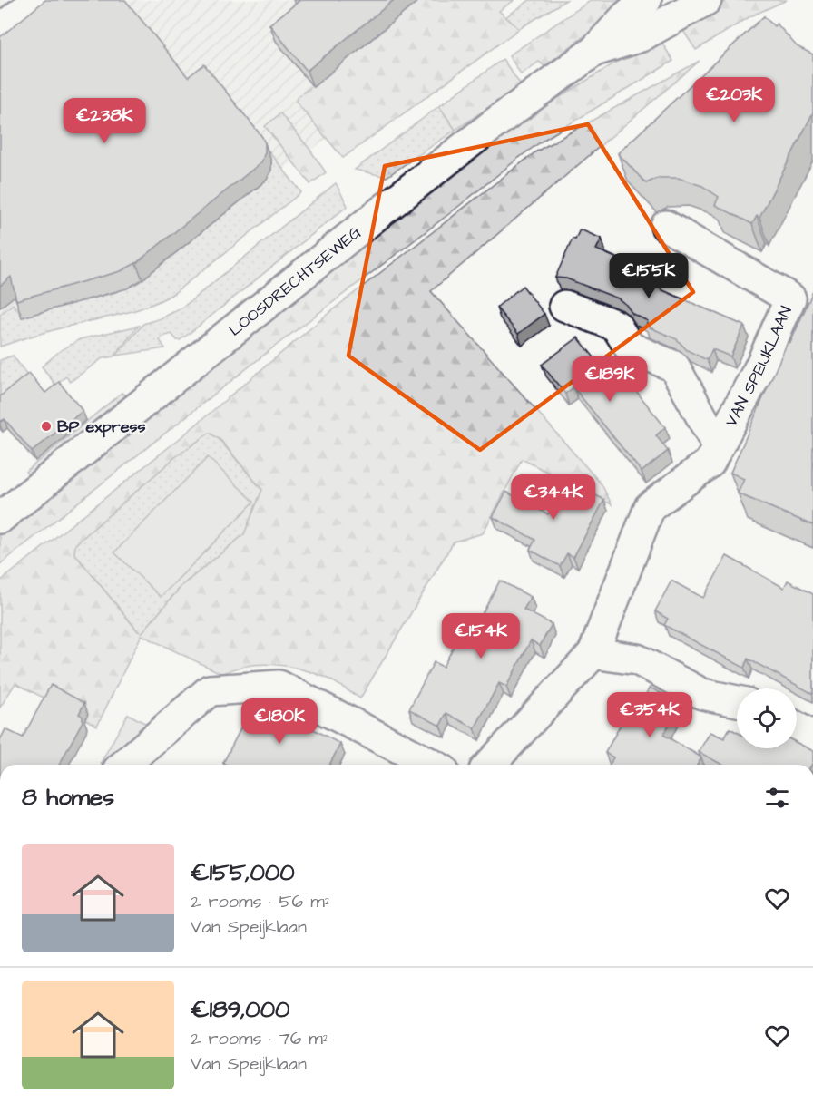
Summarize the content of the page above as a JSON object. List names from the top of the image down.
{
  "streets": {
    "street": ["LOOSDRECHTSEWEG", "VAN SPEIJKLAAN"]
  },
  "places": ["BP express"],
  "page": {
    "price": [
      "€203K",
      "€238K",
      "€155K",
      "€189K",
      "€344K",
      "€154K",
      "€354K",
      "€180K"
    ],
    "heading": "8 homes",
    "list": [
      {
        "name": "€155,000",
        "note": "2 rooms · 56 m² · Van Speijklaan"
      },
      {
        "name": "€189,000",
        "note": "2 rooms · 76 m² · Van Speijklaan"
      }
    ]
  }
}
